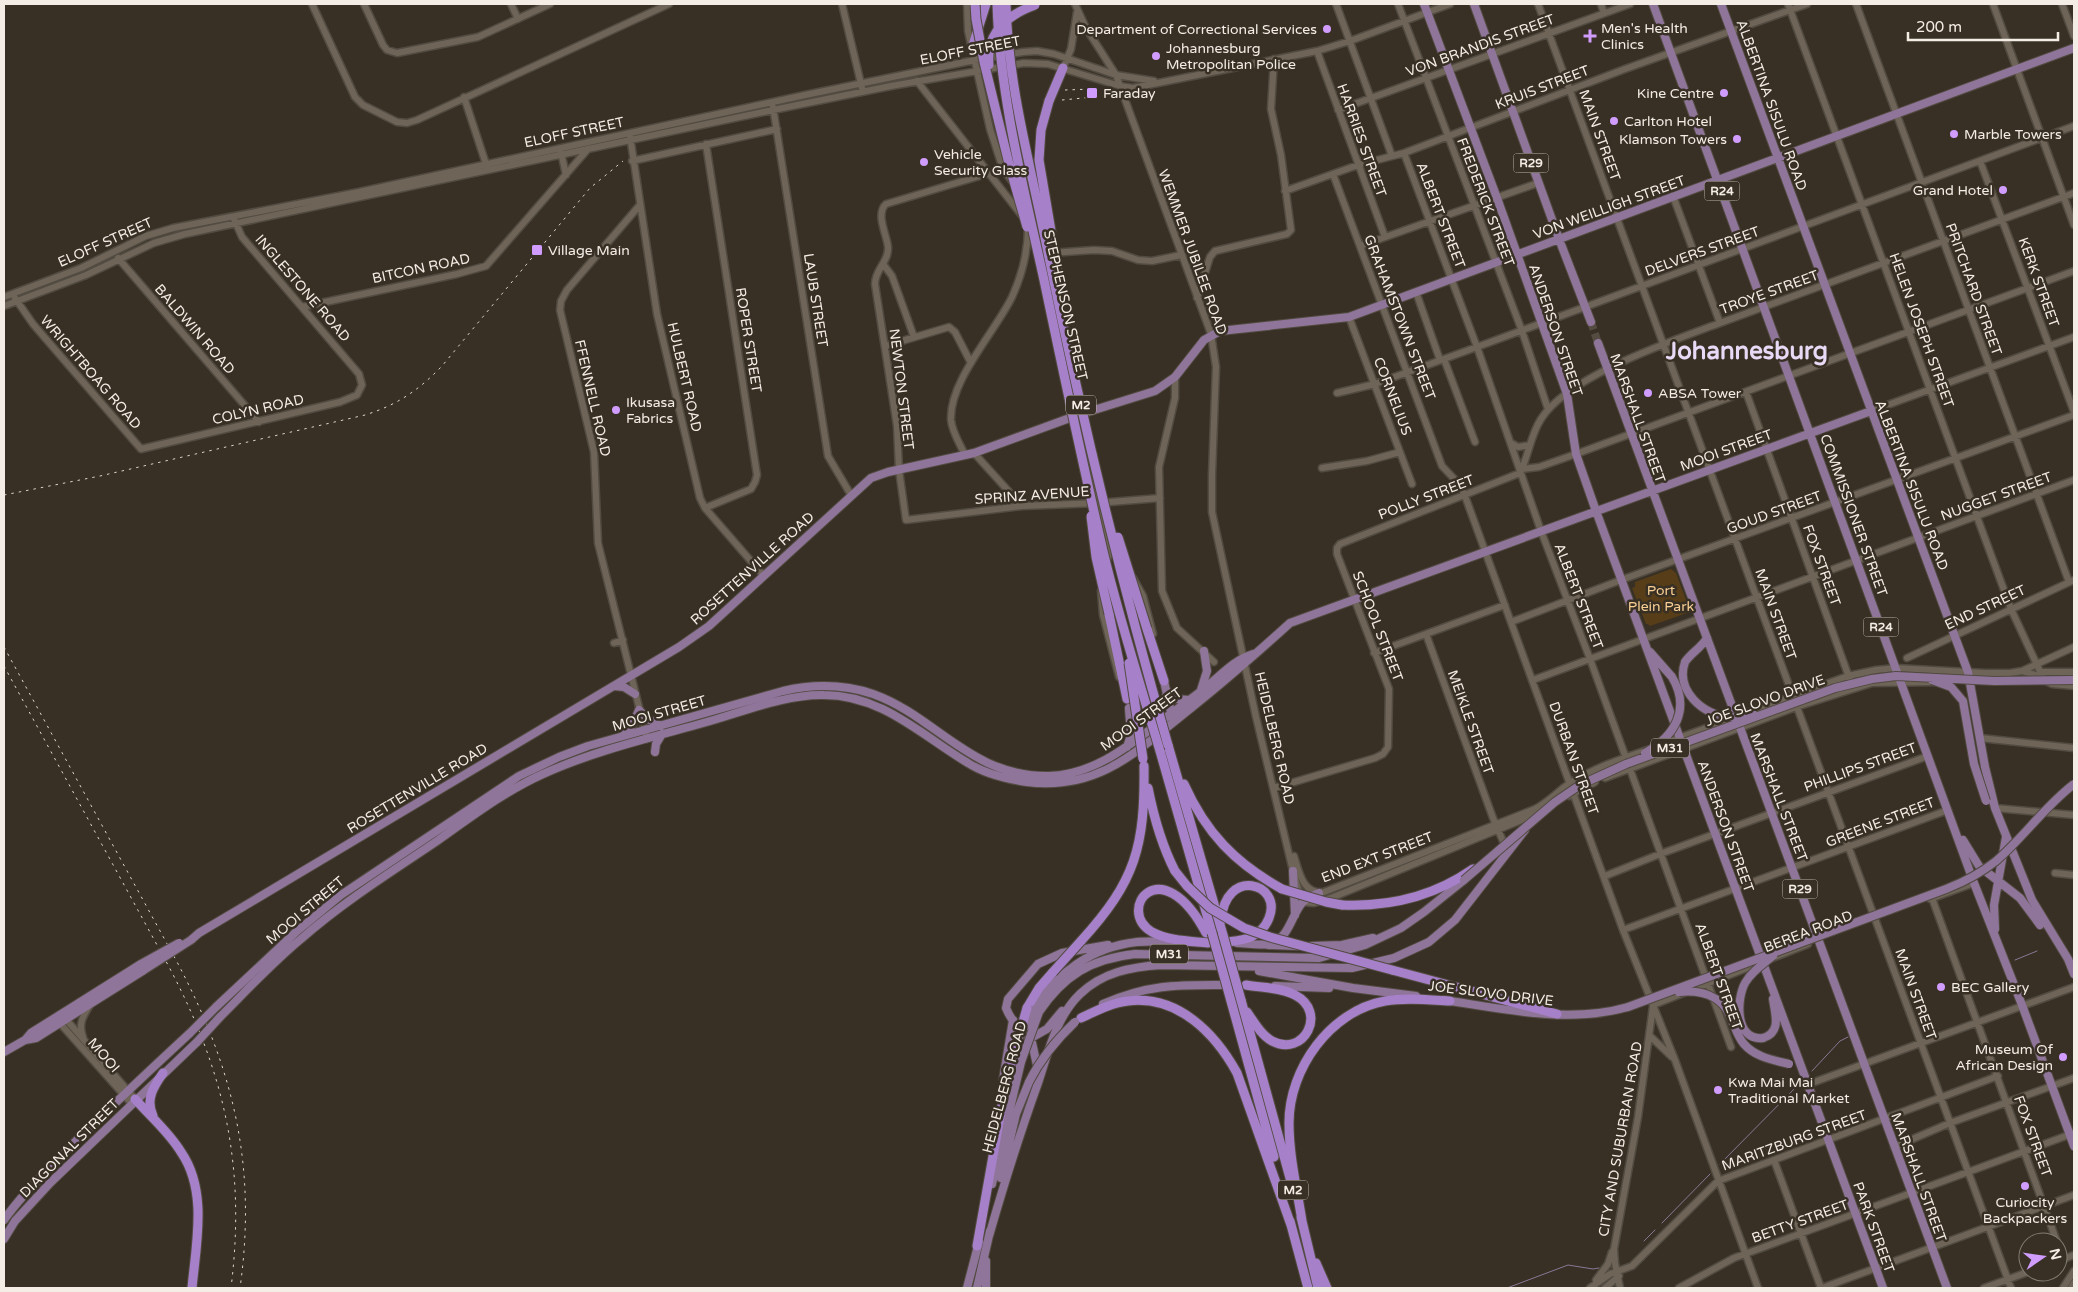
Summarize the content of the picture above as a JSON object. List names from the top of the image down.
{
  "streets": {
    "highway": ["M2"],
    "main road": [
      "ALBERTINA SISULU ROAD",
      "R29",
      "R24",
      "VON WEILLIGH STREET",
      "STEPHENSON STREET",
      "ANDERSON STREET",
      "MARSHALL STREET",
      "MOOI STREET",
      "COMMISSIONER STREET",
      "ROSETTENVILLE ROAD",
      "JOE SLOVO DRIVE",
      "HEIDELBERG ROAD",
      "M31",
      "DIAGONAL STREET",
      "PARK STREET"
    ],
    "street": [
      "VON BRANDIS STREET",
      "ELOFF STREET",
      "KRUIS STREET",
      "MAIN STREET",
      "HARRIES STREET",
      "FREDERICK STREET",
      "ALBERT STREET",
      "DELVERS STREET",
      "WEMMER JUBILEE ROAD",
      "BITCON ROAD",
      "KERK STREET",
      "INGLESTONE ROAD",
      "PRITCHARD STREET",
      "TROYE STREET",
      "LAUB STREET",
      "GRAHAMSTOWN STREET",
      "BALDWIN ROAD",
      "HELEN JOSEPH STREET",
      "ROPER STREET",
      "WRIGHTBOAG ROAD",
      "HULBERT ROAD",
      "NEWTON STREET",
      "CORNELIUS",
      "FFENNELL ROAD",
      "COLYN ROAD",
      "SPRINZ AVENUE",
      "NUGGET STREET",
      "POLLY STREET",
      "GOUD STREET",
      "FOX STREET",
      "END STREET",
      "SCHOOL STREET",
      "MEIKLE STREET",
      "DURBAN STREET",
      "PHILLIPS STREET",
      "GREENE STREET",
      "END EXT STREET",
      "BEREA ROAD",
      "MOOI",
      "CITY AND SUBURBAN ROAD",
      "MARITZBURG STREET",
      "BETTY STREET"
    ]
  },
  "crossings": [
    ["VON BRANDIS STREET", "MAIN STREET"],
    ["VON BRANDIS STREET", "HARRIES STREET"],
    ["VON BRANDIS STREET", "R29"],
    ["VON BRANDIS STREET", "FREDERICK STREET"],
    ["VON BRANDIS STREET", "ANDERSON STREET"],
    ["ELOFF STREET", "HARRIES STREET"],
    ["ELOFF STREET", "FREDERICK STREET"],
    ["ELOFF STREET", "WEMMER JUBILEE ROAD"],
    ["ELOFF STREET", "BITCON ROAD"],
    ["ELOFF STREET", "INGLESTONE ROAD"],
    ["ELOFF STREET", "LAUB STREET"],
    ["ELOFF STREET", "STEPHENSON STREET"],
    ["ELOFF STREET", "BALDWIN ROAD"],
    ["ELOFF STREET", "ANDERSON STREET"],
    ["ELOFF STREET", "WRIGHTBOAG ROAD"],
    ["ELOFF STREET", "HULBERT ROAD"],
    ["KRUIS STREET", "ALBERTINA SISULU ROAD"],
    ["KRUIS STREET", "MAIN STREET"],
    ["KRUIS STREET", "HARRIES STREET"],
    ["KRUIS STREET", "R29"],
    ["KRUIS STREET", "FREDERICK STREET"],
    ["KRUIS STREET", "ALBERT STREET"],
    ["KRUIS STREET", "GRAHAMSTOWN STREET"],
    ["KRUIS STREET", "ANDERSON STREET"],
    ["KRUIS STREET", "HELEN JOSEPH STREET"],
    ["KRUIS STREET", "COMMISSIONER STREET"],
    ["ALBERTINA SISULU ROAD", "VON WEILLIGH STREET"],
    ["ALBERTINA SISULU ROAD", "DELVERS STREET"],
    ["ALBERTINA SISULU ROAD", "TROYE STREET"],
    ["ALBERTINA SISULU ROAD", "MOOI STREET"],
    ["ALBERTINA SISULU ROAD", "NUGGET STREET"],
    ["ALBERTINA SISULU ROAD", "POLLY STREET"],
    ["ALBERTINA SISULU ROAD", "GOUD STREET"],
    ["ALBERTINA SISULU ROAD", "COMMISSIONER STREET"],
    ["ALBERTINA SISULU ROAD", "END STREET"],
    ["MAIN STREET", "VON WEILLIGH STREET"],
    ["MAIN STREET", "DELVERS STREET"],
    ["MAIN STREET", "TROYE STREET"],
    ["MAIN STREET", "MOOI STREET"],
    ["MAIN STREET", "NUGGET STREET"],
    ["MAIN STREET", "POLLY STREET"],
    ["MAIN STREET", "GOUD STREET"],
    ["MAIN STREET", "PHILLIPS STREET"],
    ["MAIN STREET", "GREENE STREET"],
    ["MAIN STREET", "BEREA ROAD"],
    ["MAIN STREET", "MARITZBURG STREET"],
    ["MAIN STREET", "BETTY STREET"],
    ["R29", "VON WEILLIGH STREET"],
    ["R29", "DELVERS STREET"],
    ["FREDERICK STREET", "VON WEILLIGH STREET"],
    ["FREDERICK STREET", "DELVERS STREET"],
    ["FREDERICK STREET", "TROYE STREET"],
    ["VON WEILLIGH STREET", "ALBERT STREET"],
    ["VON WEILLIGH STREET", "PRITCHARD STREET"],
    ["VON WEILLIGH STREET", "GRAHAMSTOWN STREET"],
    ["VON WEILLIGH STREET", "ANDERSON STREET"],
    ["VON WEILLIGH STREET", "HELEN JOSEPH STREET"],
    ["VON WEILLIGH STREET", "CORNELIUS"],
    ["VON WEILLIGH STREET", "COMMISSIONER STREET"],
    ["ALBERT STREET", "DELVERS STREET"],
    ["ALBERT STREET", "TROYE STREET"],
    ["ALBERT STREET", "MOOI STREET"],
    ["ALBERT STREET", "NUGGET STREET"],
    ["ALBERT STREET", "POLLY STREET"],
    ["ALBERT STREET", "GOUD STREET"],
    ["ALBERT STREET", "JOE SLOVO DRIVE"],
    ["ALBERT STREET", "PHILLIPS STREET"],
    ["ALBERT STREET", "GREENE STREET"],
    ["ALBERT STREET", "BEREA ROAD"],
    ["DELVERS STREET", "KERK STREET"],
    ["DELVERS STREET", "PRITCHARD STREET"],
    ["DELVERS STREET", "GRAHAMSTOWN STREET"],
    ["DELVERS STREET", "ANDERSON STREET"],
    ["DELVERS STREET", "HELEN JOSEPH STREET"],
    ["DELVERS STREET", "CORNELIUS"],
    ["DELVERS STREET", "COMMISSIONER STREET"],
    ["WEMMER JUBILEE ROAD", "MOOI STREET"],
    ["WEMMER JUBILEE ROAD", "ROSETTENVILLE ROAD"],
    ["WEMMER JUBILEE ROAD", "HEIDELBERG ROAD"],
    ["BITCON ROAD", "INGLESTONE ROAD"],
    ["KERK STREET", "TROYE STREET"],
    ["KERK STREET", "MOOI STREET"],
    ["KERK STREET", "POLLY STREET"],
    ["KERK STREET", "GOUD STREET"],
    ["INGLESTONE ROAD", "COLYN ROAD"],
    ["PRITCHARD STREET", "TROYE STREET"],
    ["PRITCHARD STREET", "MOOI STREET"],
    ["PRITCHARD STREET", "NUGGET STREET"],
    ["PRITCHARD STREET", "POLLY STREET"],
    ["PRITCHARD STREET", "GOUD STREET"],
    ["PRITCHARD STREET", "END STREET"],
    ["TROYE STREET", "ANDERSON STREET"],
    ["TROYE STREET", "HELEN JOSEPH STREET"],
    ["TROYE STREET", "MARSHALL STREET"],
    ["TROYE STREET", "POLLY STREET"],
    ["TROYE STREET", "COMMISSIONER STREET"],
    ["LAUB STREET", "ROSETTENVILLE ROAD"],
    ["STEPHENSON STREET", "NEWTON STREET"],
    ["STEPHENSON STREET", "MOOI STREET"],
    ["STEPHENSON STREET", "SPRINZ AVENUE"],
    ["STEPHENSON STREET", "ROSETTENVILLE ROAD"],
    ["GRAHAMSTOWN STREET", "DURBAN STREET"],
    ["BALDWIN ROAD", "COLYN ROAD"],
    ["ANDERSON STREET", "MOOI STREET"],
    ["ANDERSON STREET", "NUGGET STREET"],
    ["ANDERSON STREET", "POLLY STREET"],
    ["ANDERSON STREET", "GOUD STREET"],
    ["ANDERSON STREET", "PHILLIPS STREET"],
    ["ANDERSON STREET", "GREENE STREET"],
    ["ANDERSON STREET", "BEREA ROAD"],
    ["ANDERSON STREET", "MARITZBURG STREET"],
    ["ANDERSON STREET", "PARK STREET"],
    ["HELEN JOSEPH STREET", "MOOI STREET"],
    ["HELEN JOSEPH STREET", "NUGGET STREET"],
    ["HELEN JOSEPH STREET", "POLLY STREET"],
    ["HELEN JOSEPH STREET", "GOUD STREET"],
    ["HELEN JOSEPH STREET", "END STREET"],
    ["ROPER STREET", "HULBERT ROAD"],
    ["WRIGHTBOAG ROAD", "COLYN ROAD"],
    ["HULBERT ROAD", "FFENNELL ROAD"],
    ["HULBERT ROAD", "ROSETTENVILLE ROAD"],
    ["NEWTON STREET", "SPRINZ AVENUE"],
    ["NEWTON STREET", "ROSETTENVILLE ROAD"],
    ["FFENNELL ROAD", "MOOI STREET"],
    ["FFENNELL ROAD", "ROSETTENVILLE ROAD"],
    ["MARSHALL STREET", "MOOI STREET"],
    ["MARSHALL STREET", "NUGGET STREET"],
    ["MARSHALL STREET", "POLLY STREET"],
    ["MARSHALL STREET", "GOUD STREET"],
    ["MARSHALL STREET", "PHILLIPS STREET"],
    ["MARSHALL STREET", "GREENE STREET"],
    ["MARSHALL STREET", "BEREA ROAD"],
    ["MARSHALL STREET", "MARITZBURG STREET"],
    ["MARSHALL STREET", "BETTY STREET"],
    ["MOOI STREET", "COMMISSIONER STREET"],
    ["MOOI STREET", "FOX STREET"],
    ["MOOI STREET", "SCHOOL STREET"],
    ["MOOI STREET", "HEIDELBERG ROAD"],
    ["MOOI STREET", "DURBAN STREET"],
    ["MOOI STREET", "MOOI"],
    ["MOOI STREET", "DIAGONAL STREET"],
    ["NUGGET STREET", "COMMISSIONER STREET"],
    ["NUGGET STREET", "FOX STREET"],
    ["NUGGET STREET", "DURBAN STREET"],
    ["POLLY STREET", "COMMISSIONER STREET"],
    ["POLLY STREET", "FOX STREET"],
    ["POLLY STREET", "SCHOOL STREET"],
    ["POLLY STREET", "DURBAN STREET"],
    ["GOUD STREET", "COMMISSIONER STREET"],
    ["GOUD STREET", "FOX STREET"],
    ["GOUD STREET", "DURBAN STREET"],
    ["COMMISSIONER STREET", "JOE SLOVO DRIVE"],
    ["COMMISSIONER STREET", "PHILLIPS STREET"],
    ["COMMISSIONER STREET", "GREENE STREET"],
    ["COMMISSIONER STREET", "BEREA ROAD"],
    ["COMMISSIONER STREET", "BETTY STREET"],
    ["FOX STREET", "BEREA ROAD"],
    ["FOX STREET", "MARITZBURG STREET"],
    ["FOX STREET", "BETTY STREET"],
    ["ROSETTENVILLE ROAD", "MOOI"],
    ["SCHOOL STREET", "HEIDELBERG ROAD"],
    ["JOE SLOVO DRIVE", "HEIDELBERG ROAD"],
    ["MEIKLE STREET", "END EXT STREET"],
    ["HEIDELBERG ROAD", "END EXT STREET"],
    ["DURBAN STREET", "PHILLIPS STREET"],
    ["DURBAN STREET", "GREENE STREET"],
    ["DURBAN STREET", "END EXT STREET"],
    ["DURBAN STREET", "BEREA ROAD"],
    ["DURBAN STREET", "CITY AND SUBURBAN ROAD"],
    ["DURBAN STREET", "MARITZBURG STREET"],
    ["DURBAN STREET", "BETTY STREET"],
    ["BEREA ROAD", "CITY AND SUBURBAN ROAD"],
    ["MOOI", "DIAGONAL STREET"],
    ["CITY AND SUBURBAN ROAD", "MARITZBURG STREET"],
    ["BETTY STREET", "PARK STREET"]
  ],
  "districts": ["Johannesburg"],
  "parks": ["Port Plein Park"],
  "places": {
    "other": [
      "Department of Correctional Services",
      "Johannesburg Metropolitan Police",
      "Kine Centre",
      "Carlton Hotel",
      "Marble Towers",
      "Klamson Towers",
      "Vehicle Security Glass",
      "Grand Hotel",
      "ABSA Tower",
      "Ikusasa Fabrics",
      "BEC Gallery",
      "Museum Of African Design",
      "Kwa Mai Mai Traditional Market",
      "Curiocity Backpackers"
    ],
    "health": ["Men's Health Clinics"],
    "transit": ["Faraday", "Village Main"]
  },
  "scale_bar": "200 m",
  "north": "right"
}
